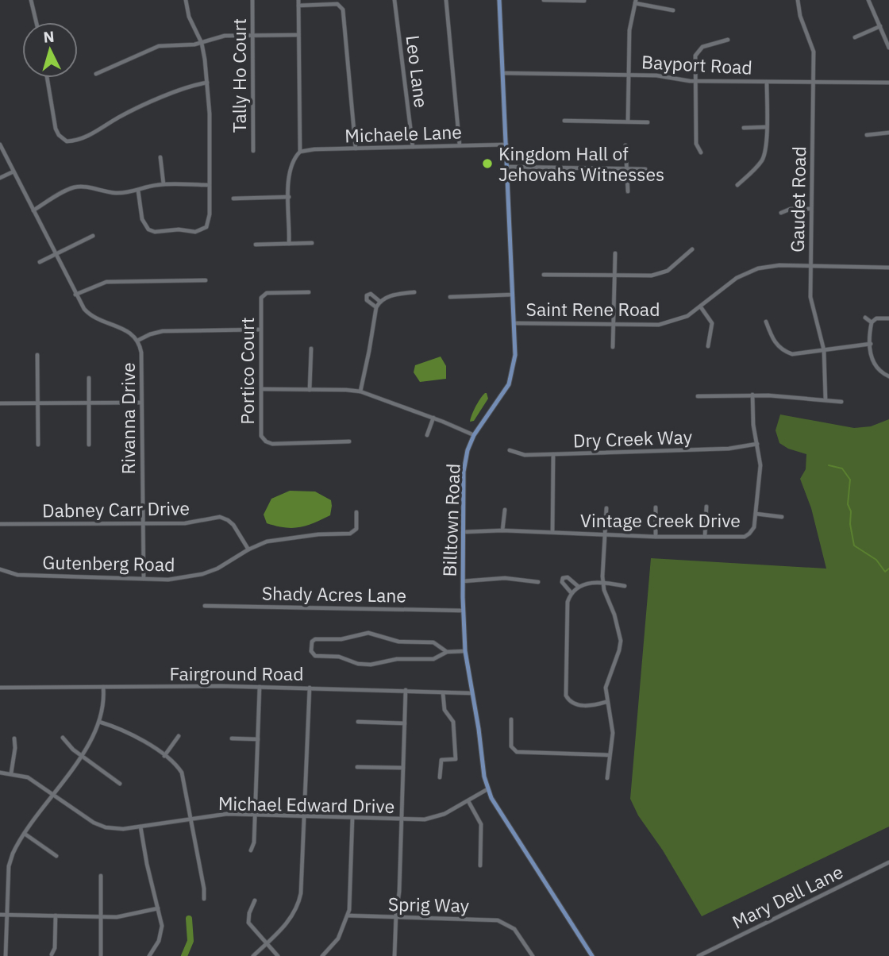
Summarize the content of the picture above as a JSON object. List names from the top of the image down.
{
  "streets": {
    "main road": ["Billtown Road"],
    "street": [
      "Bayport Road",
      "Leo Lane",
      "Tally Ho Court",
      "Michaele Lane",
      "Gaudet Road",
      "Saint Rene Road",
      "Portico Court",
      "Rivanna Drive",
      "Dry Creek Way",
      "Dabney Carr Drive",
      "Vintage Creek Drive",
      "Gutenberg Road",
      "Shady Acres Lane",
      "Fairground Road",
      "Michael Edward Drive",
      "Mary Dell Lane",
      "Sprig Way"
    ]
  },
  "crossings": [
    ["Bayport Road", "Gaudet Road"],
    ["Bayport Road", "Billtown Road"],
    ["Leo Lane", "Michaele Lane"],
    ["Michaele Lane", "Billtown Road"],
    ["Gaudet Road", "Saint Rene Road"],
    ["Saint Rene Road", "Billtown Road"],
    ["Rivanna Drive", "Dabney Carr Drive"],
    ["Rivanna Drive", "Gutenberg Road"],
    ["Dry Creek Way", "Vintage Creek Drive"],
    ["Dabney Carr Drive", "Gutenberg Road"],
    ["Billtown Road", "Vintage Creek Drive"],
    ["Billtown Road", "Shady Acres Lane"],
    ["Billtown Road", "Fairground Road"],
    ["Billtown Road", "Michael Edward Drive"]
  ],
  "places": ["Kingdom Hall of Jehovahs Witnesses"],
  "north": "top"
}
